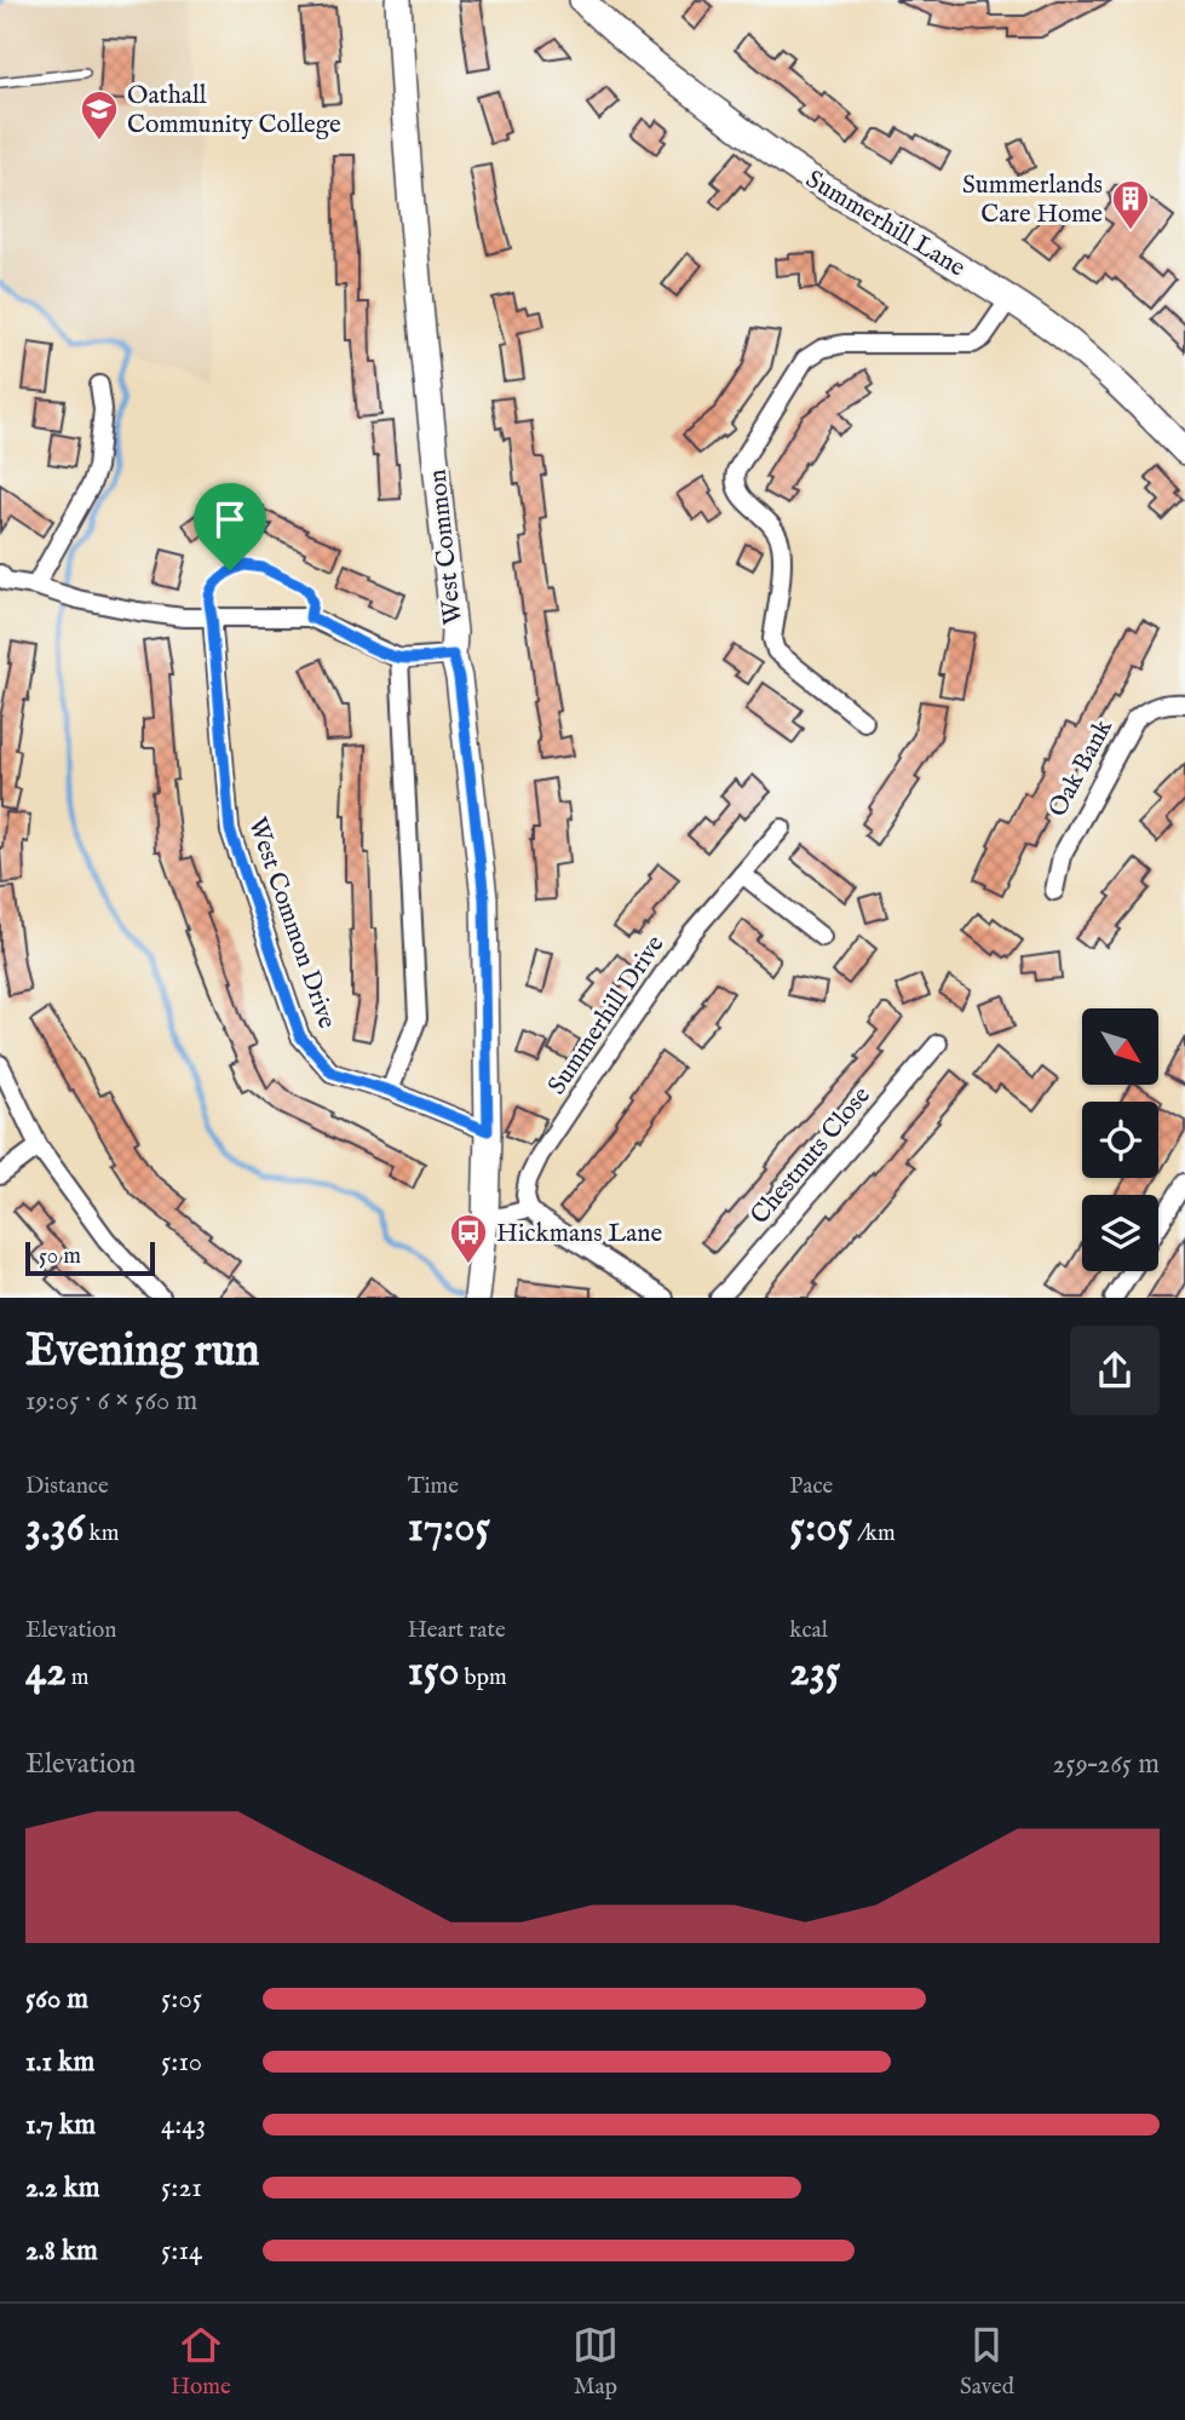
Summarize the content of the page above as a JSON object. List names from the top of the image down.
{
  "streets": {
    "main road": ["Summerhill Lane", "West Common"],
    "street": [
      "Oak Bank",
      "West Common Drive",
      "Summerhill Drive",
      "Chestnuts Close"
    ]
  },
  "crossings": [
    ["West Common", "West Common Drive"]
  ],
  "places": {
    "school or university": ["Oathall Community College"],
    "building": ["Summerlands Care Home"],
    "bus stop": ["Hickmans Lane"]
  },
  "scale_bar": "50 m",
  "north": "bottom right",
  "page": {
    "scale": "50 m",
    "heading": ["Evening run", "19:05 · 6 × 560 m"],
    "stats": [
      ["Distance", "3.36 km"],
      ["Time", "17:05"],
      ["Pace", "5:05 /km"],
      ["Elevation", "42 m"],
      ["Heart rate", "150 bpm"],
      ["kcal", "235"]
    ],
    "chart": ["Elevation", "259–265 m"],
    "list": [
      {
        "name": "560 m",
        "note": "5:05"
      },
      {
        "name": "1.1 km",
        "note": "5:10"
      },
      {
        "name": "1.7 km",
        "note": "4:43"
      },
      {
        "name": "2.2 km",
        "note": "5:21"
      },
      {
        "name": "2.8 km",
        "note": "5:14"
      }
    ],
    "tabs": ["Home", "Map", "Saved"]
  }
}
